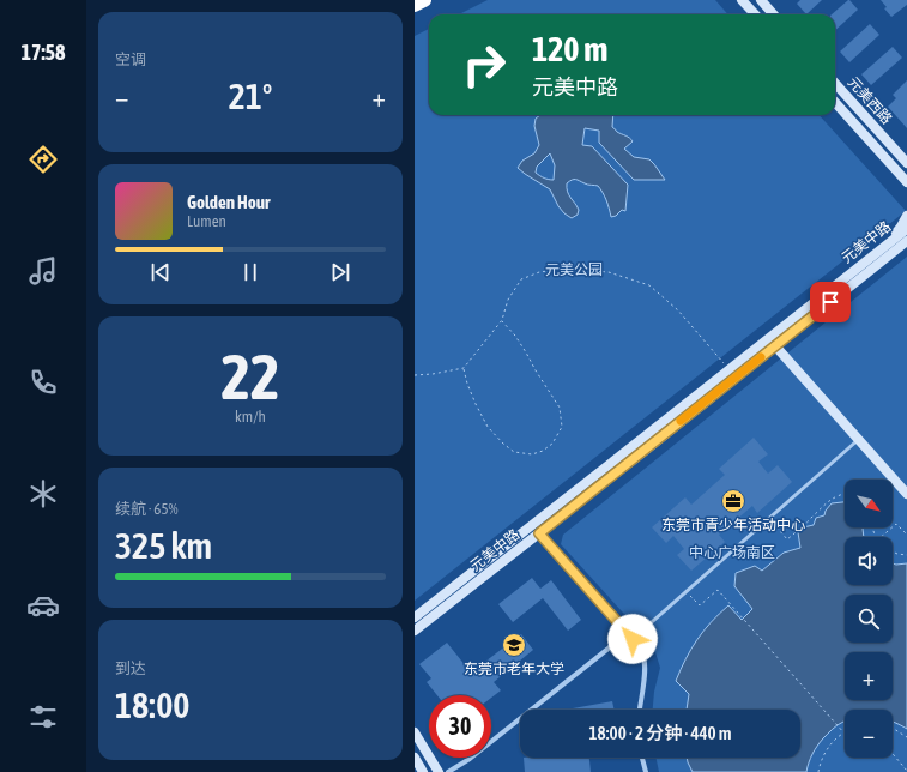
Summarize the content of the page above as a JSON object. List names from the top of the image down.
{
  "streets": {
    "street": ["元美西路", "元美中路"]
  },
  "parks": ["元美公园", "中心广场南区"],
  "places": {
    "office": ["东莞市青少年活动中心"],
    "school or university": ["东莞市老年大学"]
  },
  "north": "bottom right",
  "page": {
    "tabs": "17:58",
    "tile": [
      "空调",
      ["22", "km/h"],
      ["续航 · 65%", "325 km"],
      ["到达", "18:00"]
    ],
    "turn": ["120 m", "元美中路"],
    "heat": ["−", "21°", "+"],
    "song": ["Golden Hour", "Lumen"],
    "map_buttons": ["+", "−"],
    "limit": "30",
    "trip": "18:00 · 2 分钟 · 440 m"
  }
}
